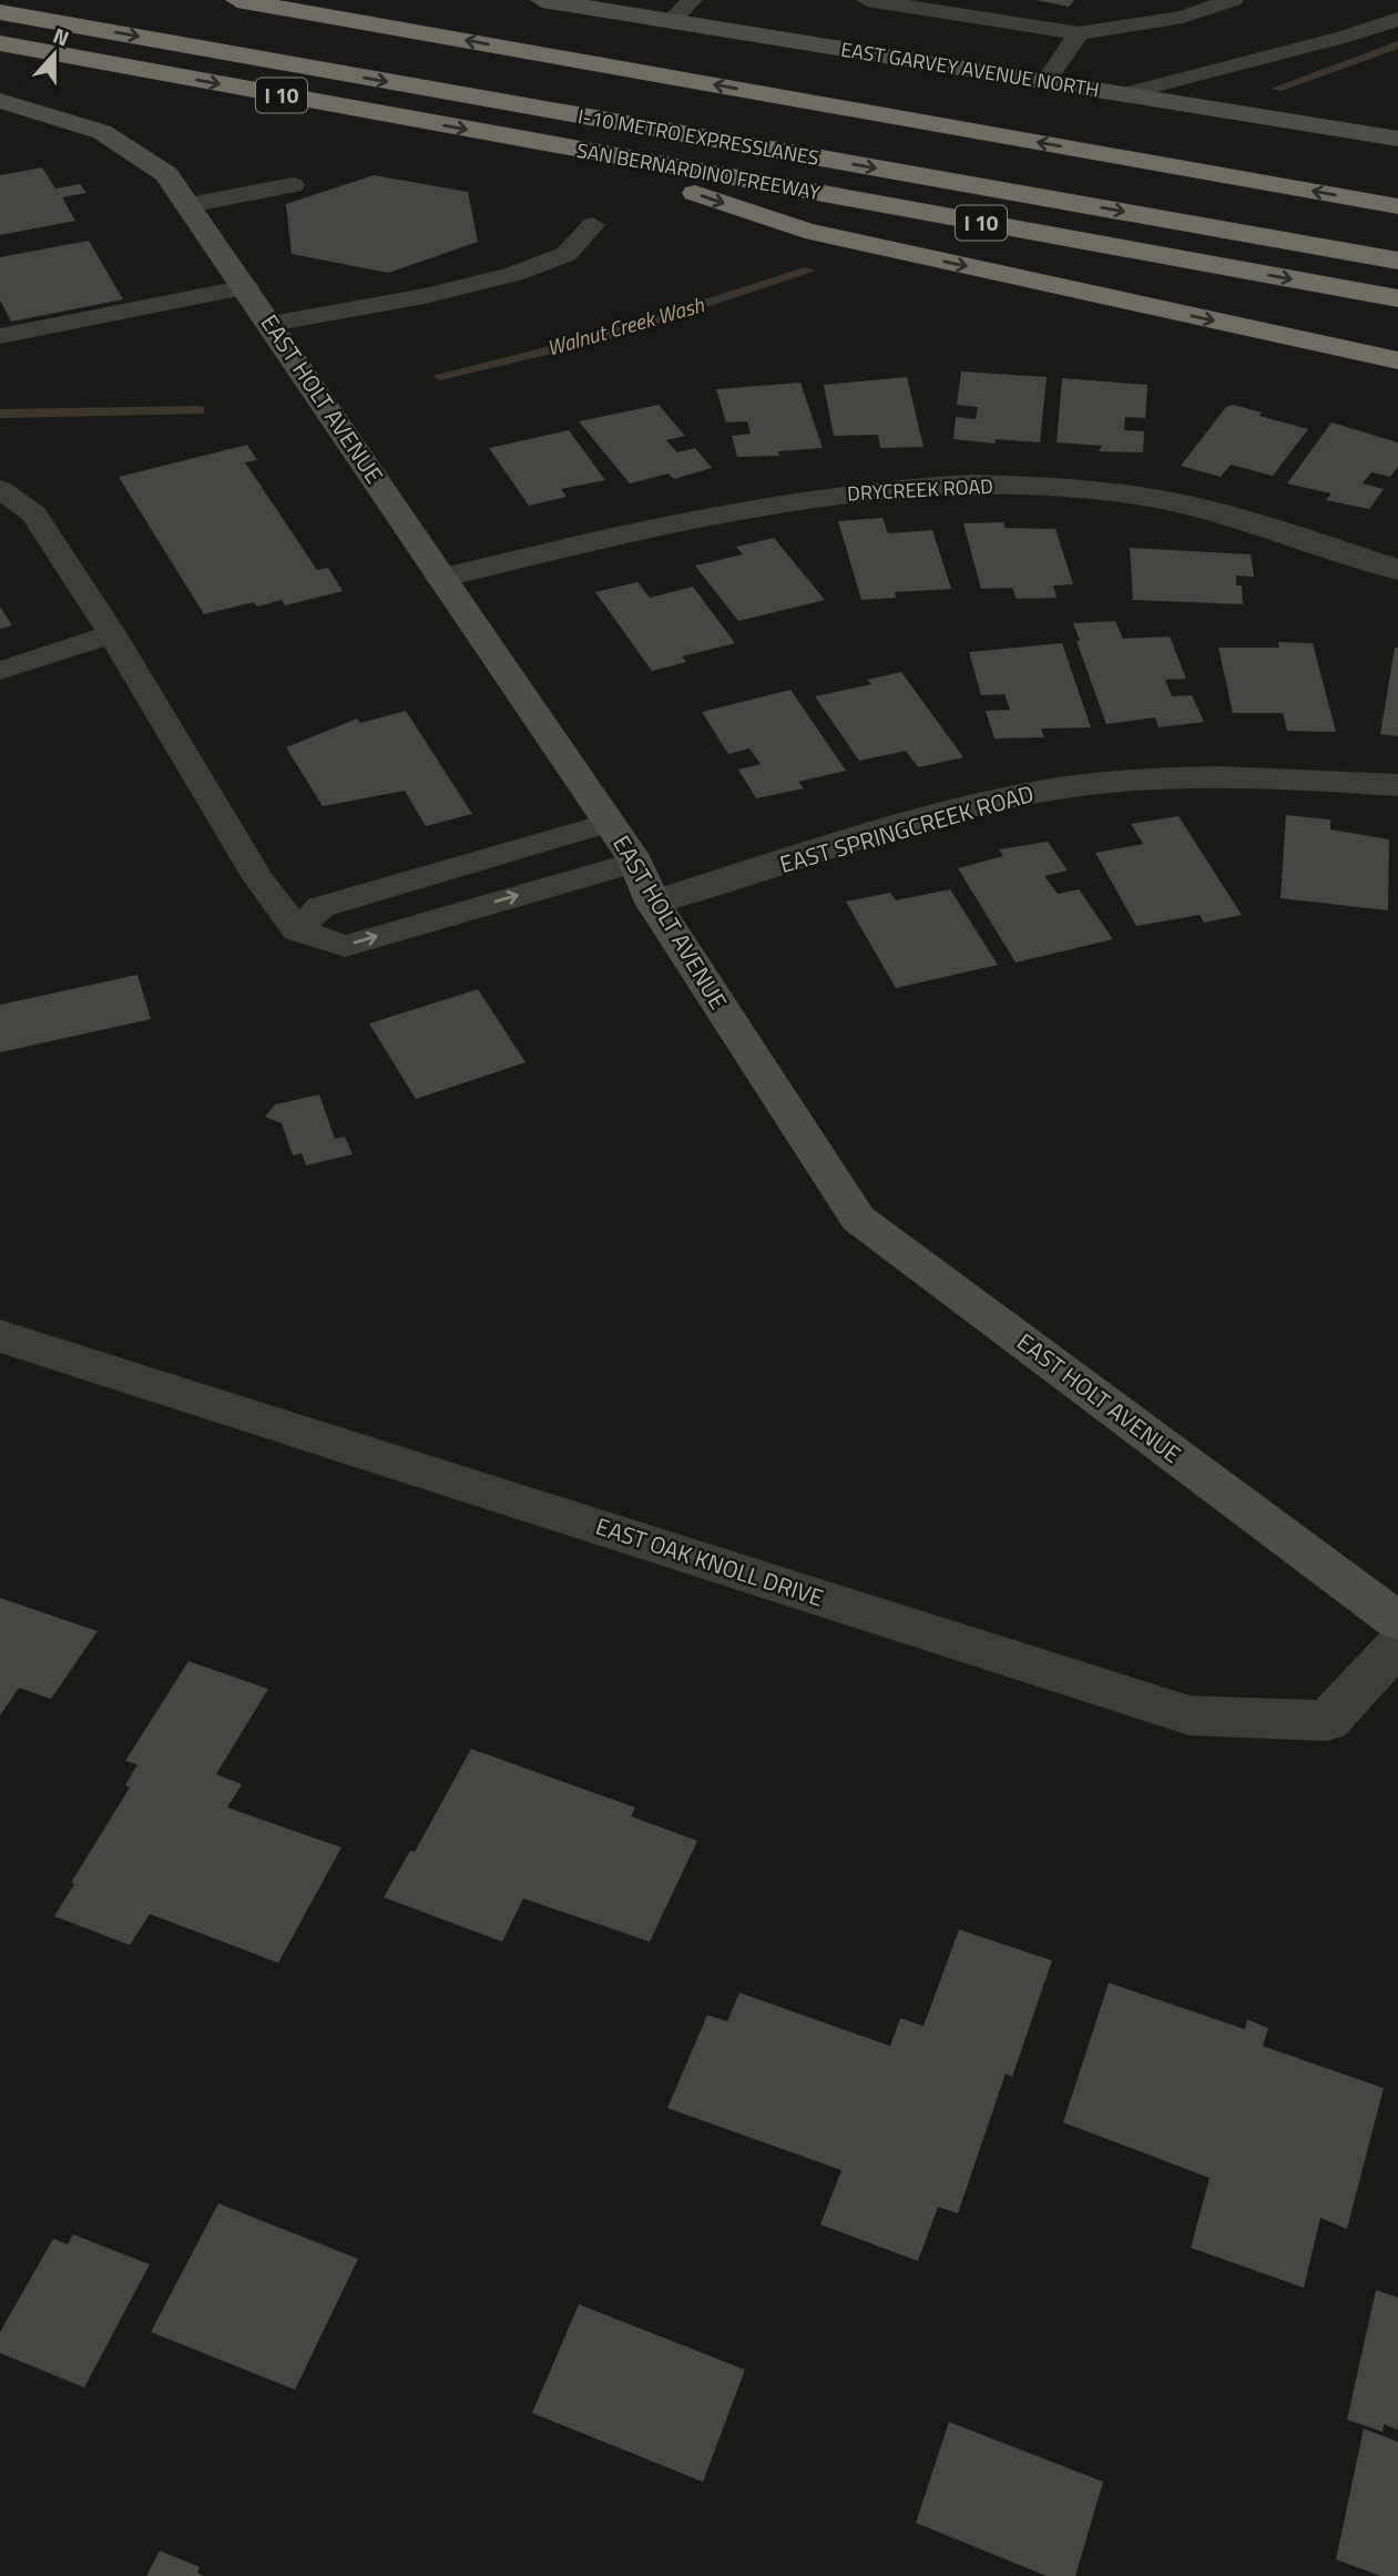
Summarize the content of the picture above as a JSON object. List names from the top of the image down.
{
  "streets": {
    "highway": ["I 10", "I-10 METRO EXPRESSLANES", "SAN BERNARDINO FREEWAY"],
    "street": [
      "EAST GARVEY AVENUE NORTH",
      "EAST HOLT AVENUE",
      "DRYCREEK ROAD",
      "EAST SPRINGCREEK ROAD",
      "EAST OAK KNOLL DRIVE"
    ]
  },
  "crossings": [
    ["EAST HOLT AVENUE", "DRYCREEK ROAD"],
    ["EAST HOLT AVENUE", "EAST SPRINGCREEK ROAD"]
  ],
  "water": ["Walnut Creek Wash"],
  "north": "top"
}
